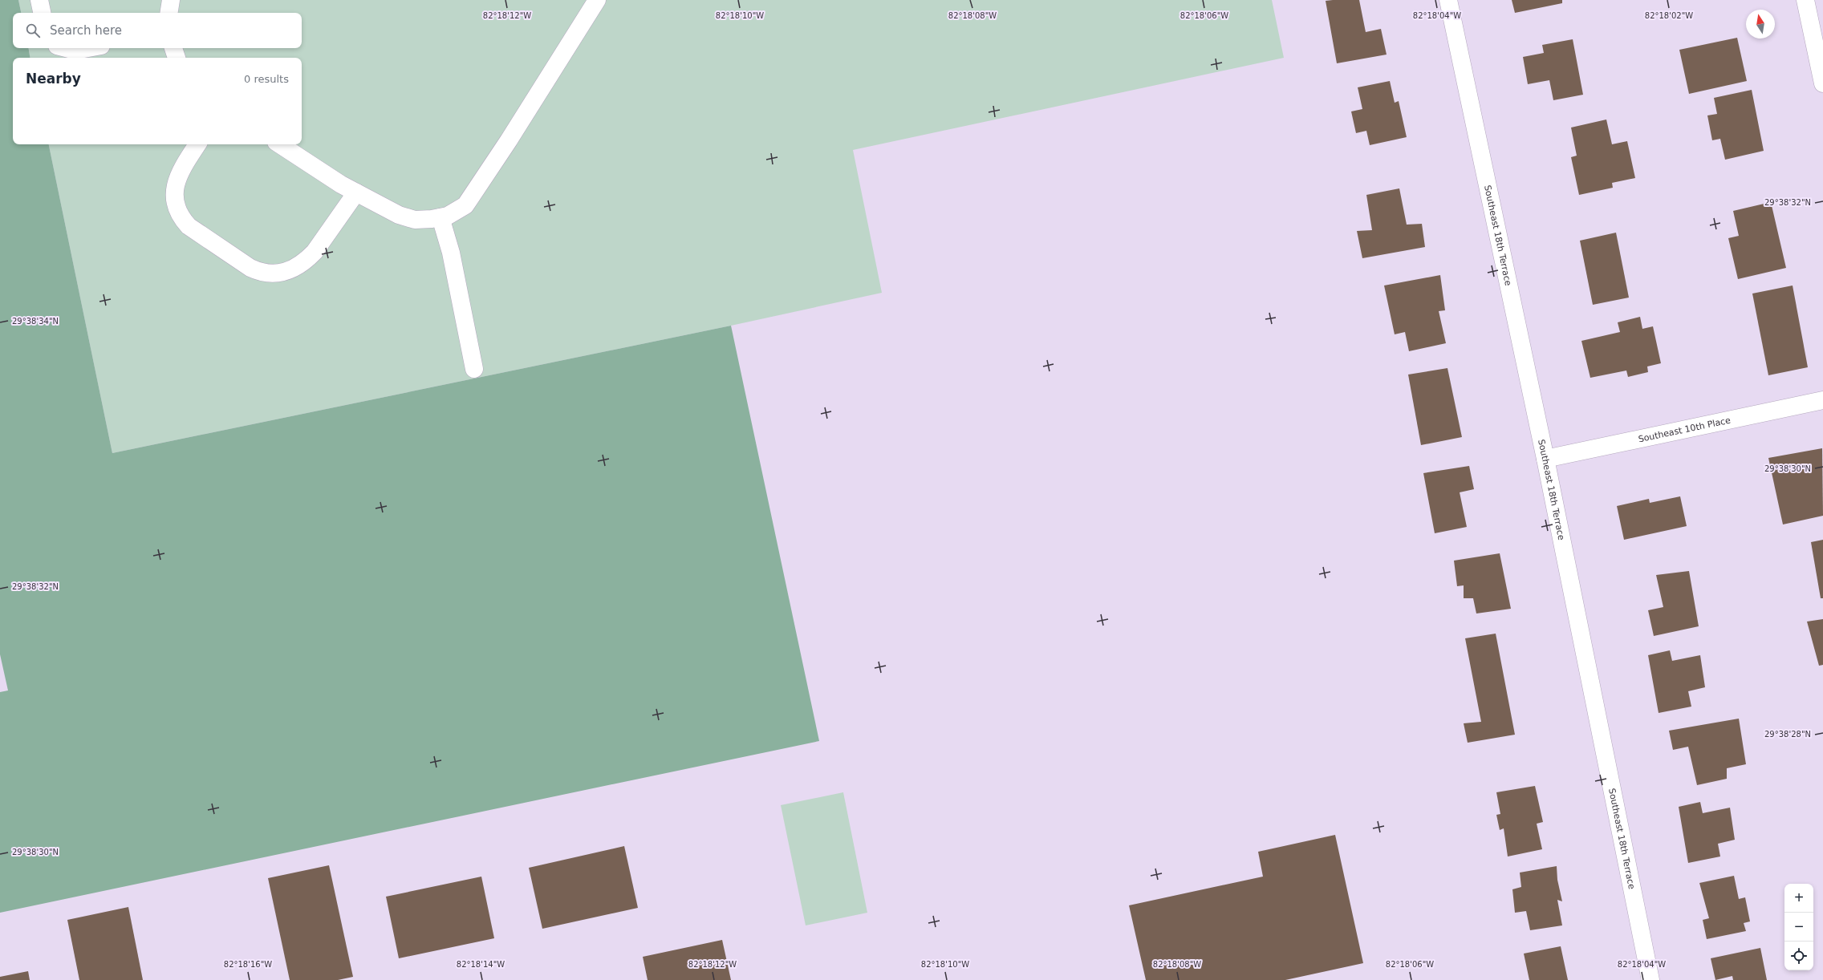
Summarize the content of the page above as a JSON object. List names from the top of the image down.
{
  "streets": {
    "street": ["Southeast 18th Terrace", "Southeast 10th Place"]
  },
  "crossings": [
    ["Southeast 18th Terrace", "Southeast 10th Place"]
  ],
  "north": "top",
  "page": {
    "search": "Search here",
    "heading": ["Nearby", "0 results"],
    "map_buttons": ["+", "−"]
  },
  "coordinates": [
    "82°18'12\"W",
    "82°18'10\"W",
    "82°18'08\"W",
    "82°18'06\"W",
    "82°18'04\"W",
    "82°18'02\"W",
    "29°38'32\"N",
    "29°38'34\"N",
    "29°38'30\"N",
    "29°38'28\"N",
    "82°18'16\"W",
    "82°18'14\"W"
  ]
}
